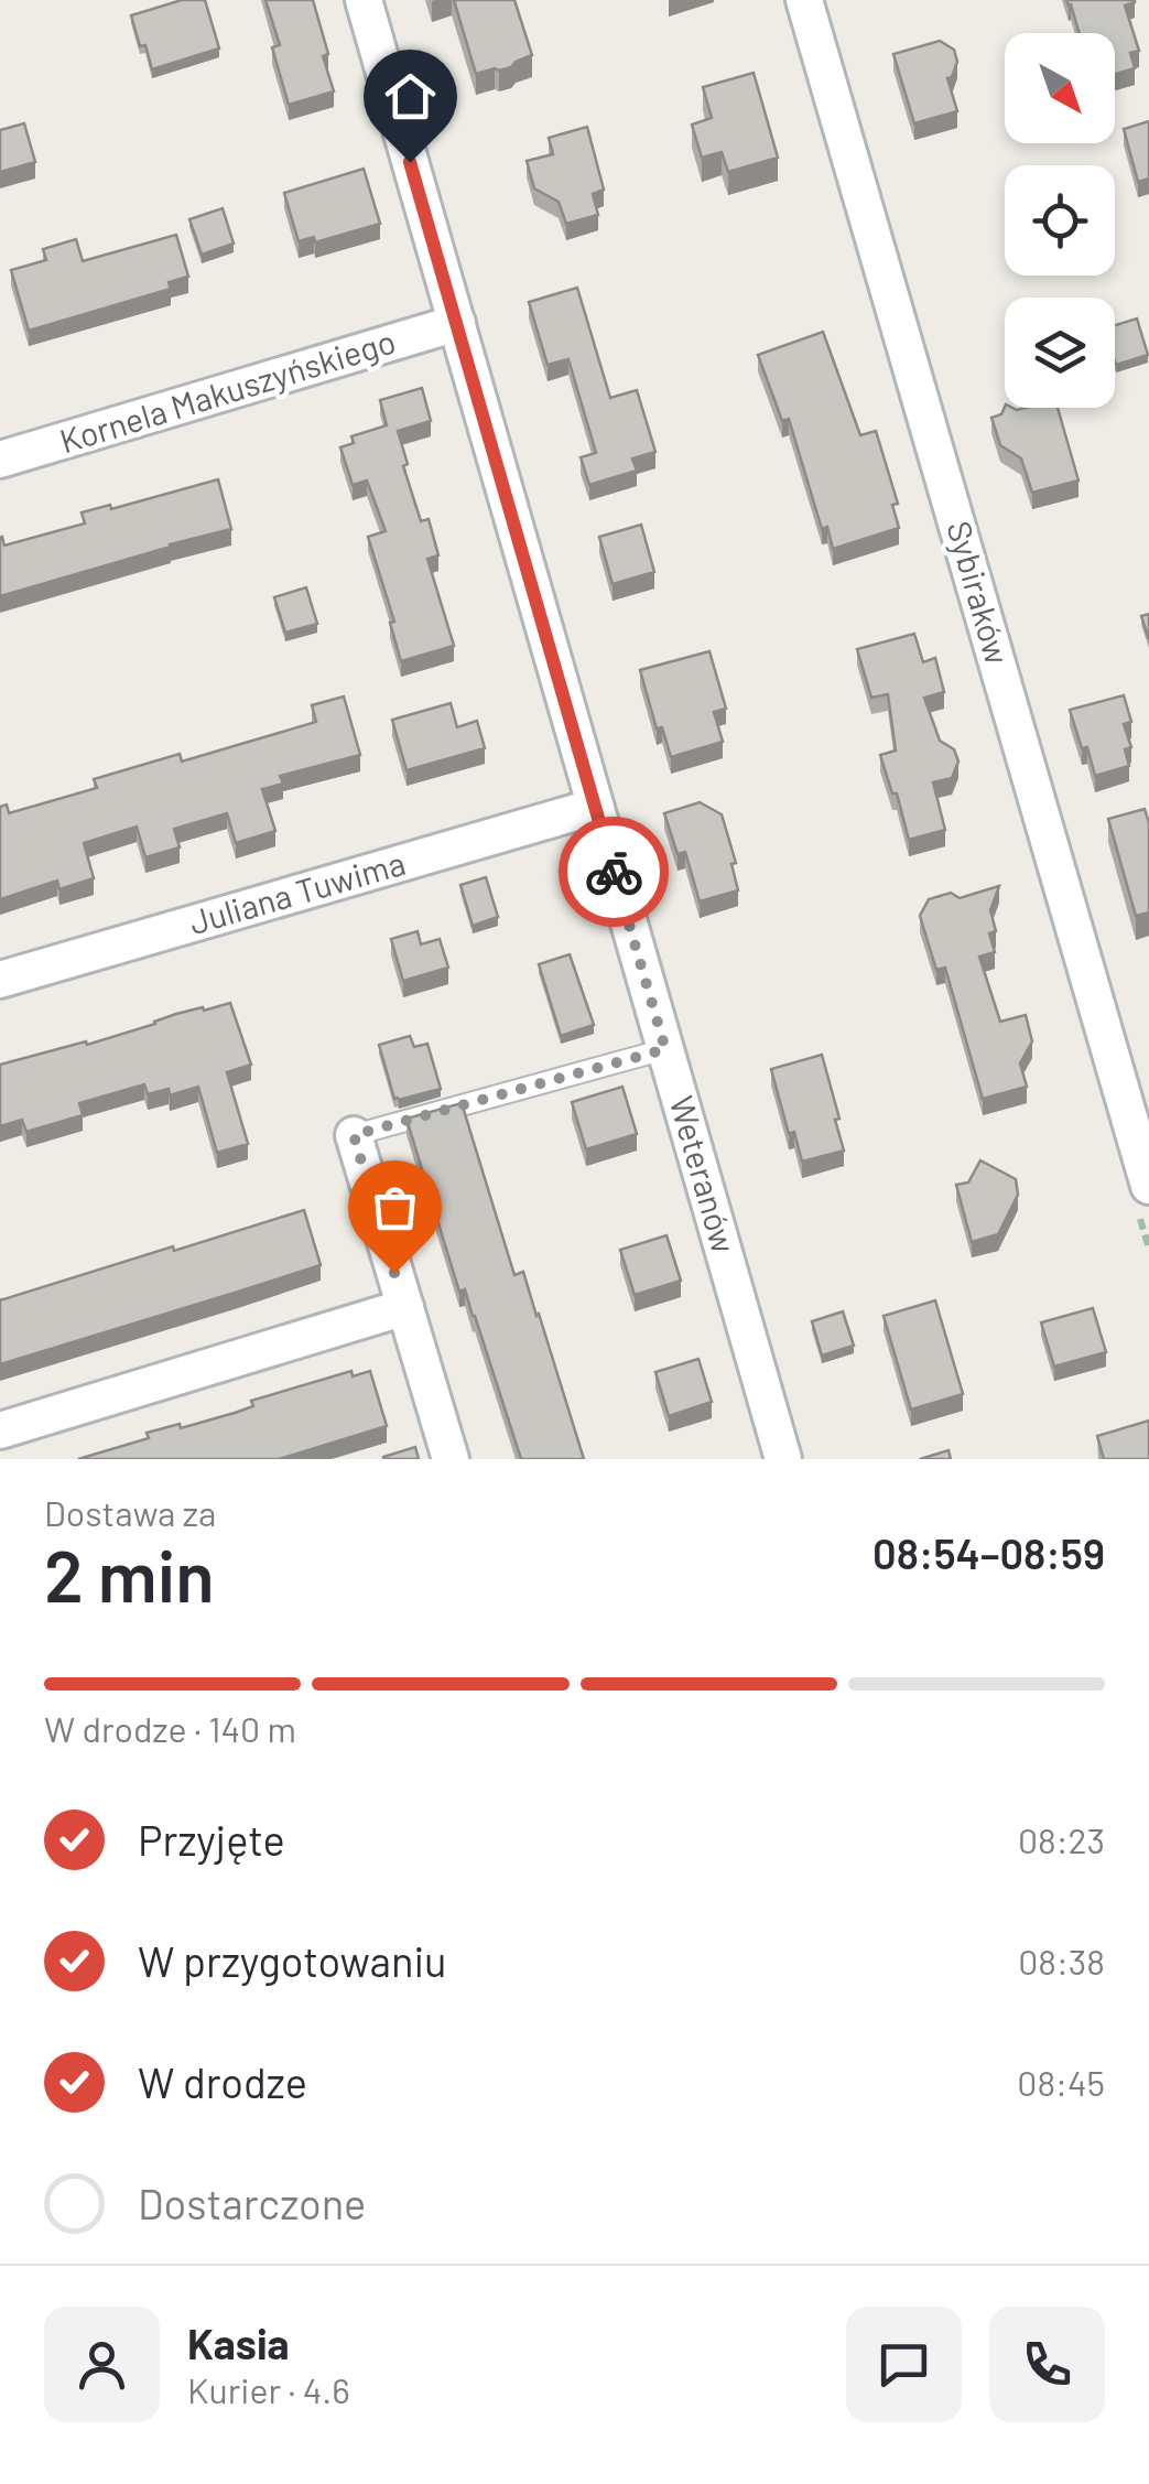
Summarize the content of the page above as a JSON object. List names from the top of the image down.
{
  "streets": {
    "street": [
      "Kornela Makuszyńskiego",
      "Sybiraków",
      "Juliana Tuwima",
      "Weteranów"
    ]
  },
  "crossings": [
    ["Kornela Makuszyńskiego", "Weteranów"],
    ["Juliana Tuwima", "Weteranów"]
  ],
  "north": "bottom right",
  "page": {
    "heading": ["2 min", "Dostawa za", "08:54–08:59"],
    "panel": ["Kasia", "Kurier · 4.6"],
    "bar": "W drodze · 140 m",
    "list": [
      ["Przyjęte", "08:23"],
      ["W przygotowaniu", "08:38"],
      ["W drodze", "08:45"],
      "Dostarczone"
    ]
  }
}
